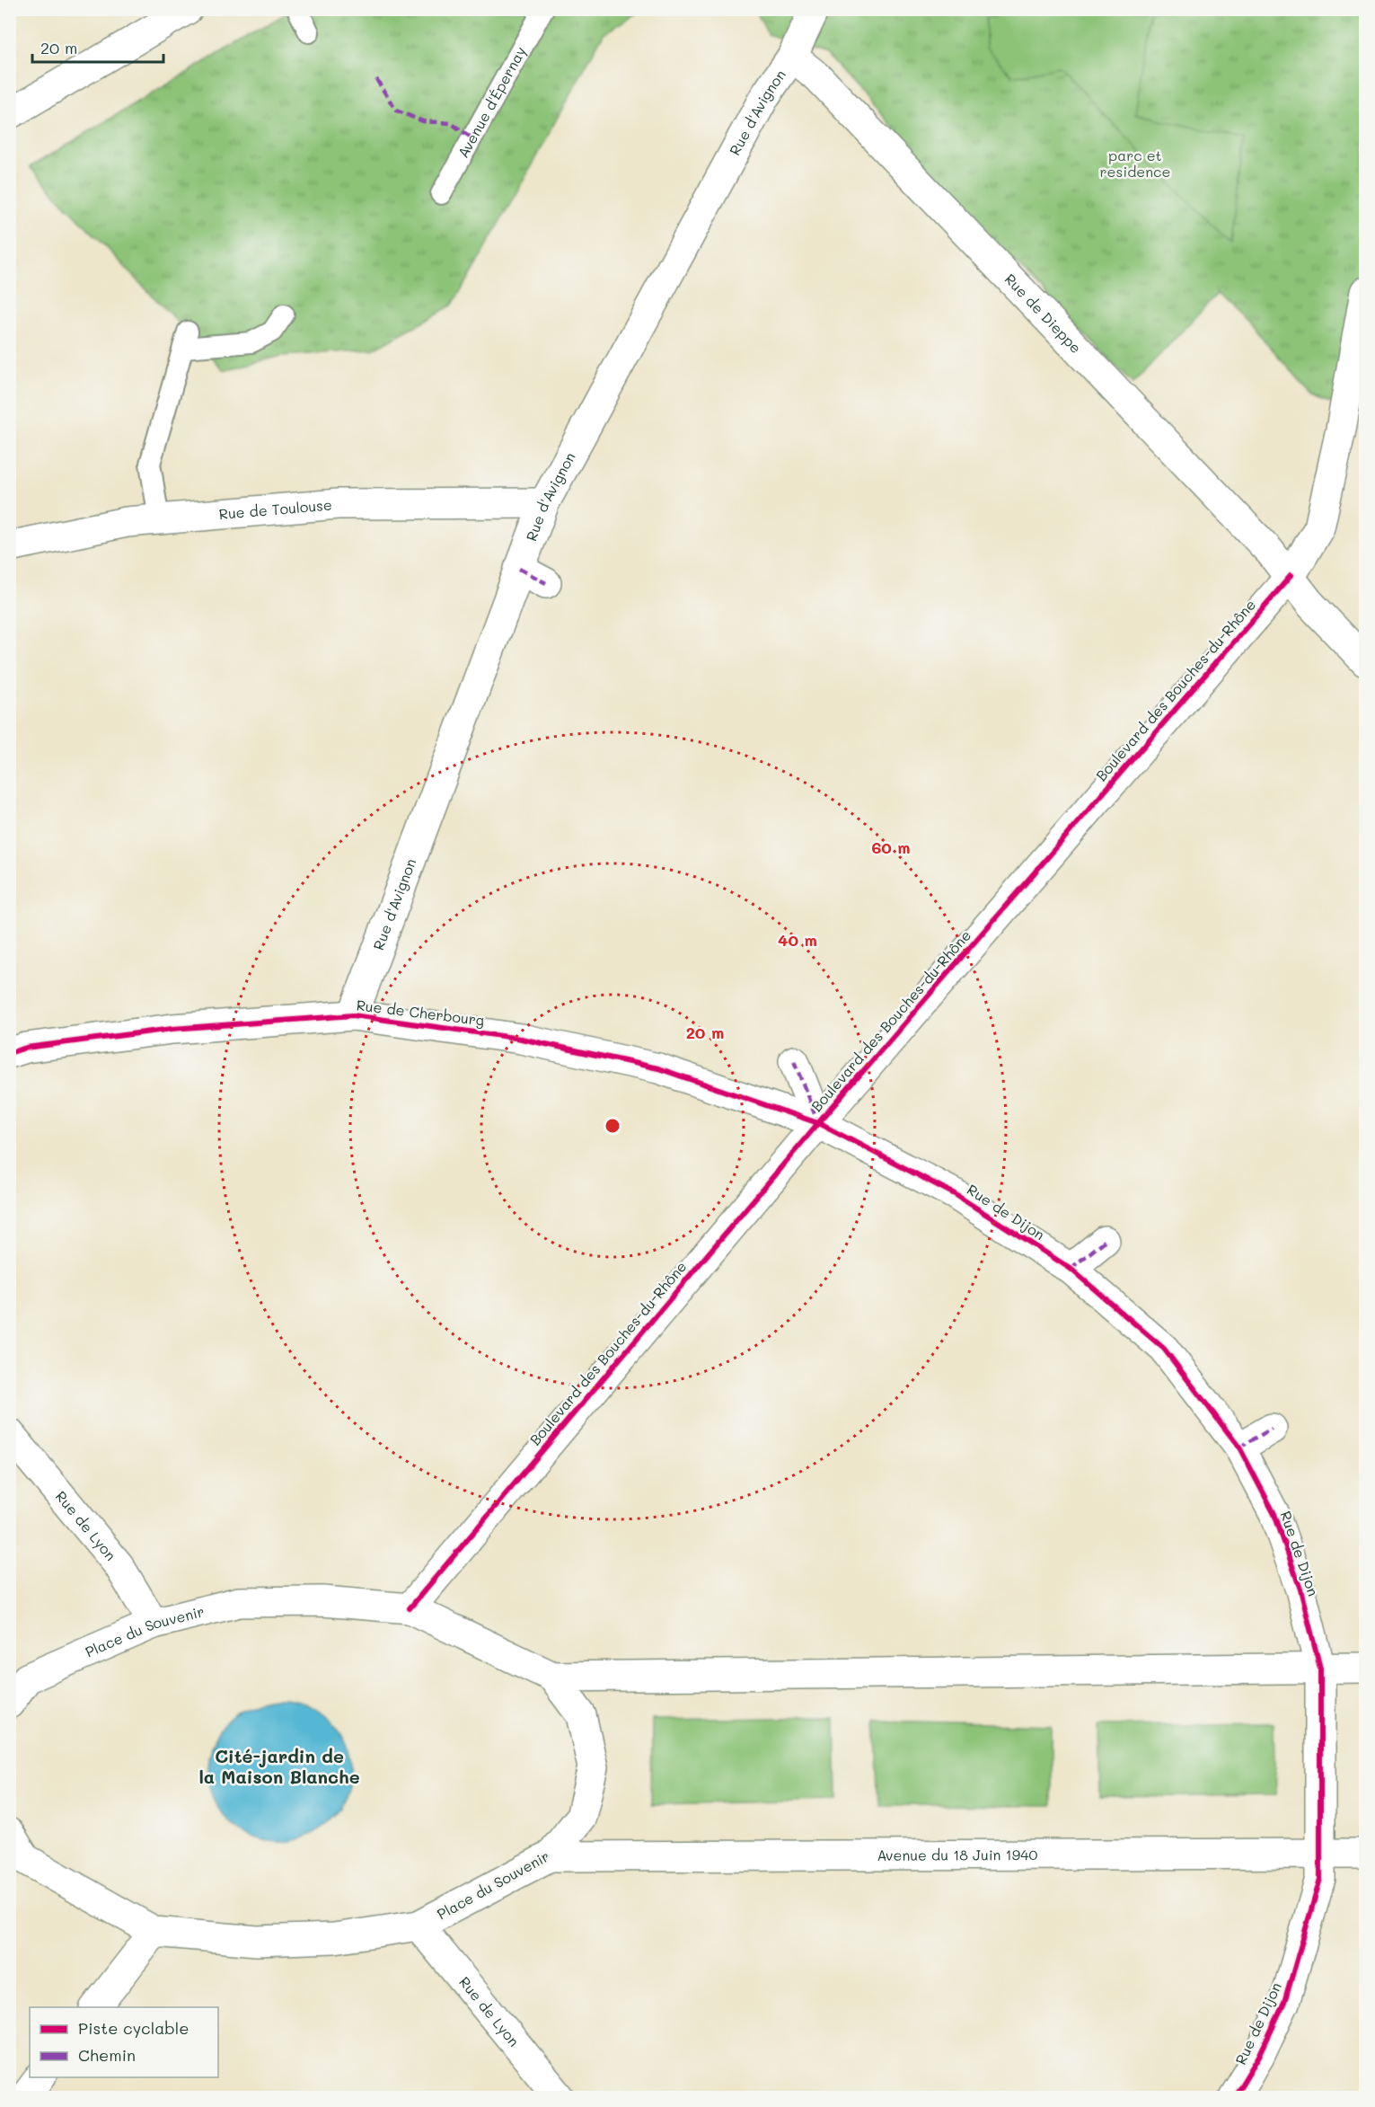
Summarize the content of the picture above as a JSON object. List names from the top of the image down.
{
  "streets": {
    "street": [
      "Rue d'Avignon",
      "Rue de Dieppe",
      "Rue de Toulouse",
      "Boulevard des Bouches-du-Rhône",
      "Rue de Cherbourg",
      "Rue de Dijon",
      "Rue de Lyon",
      "Place du Souvenir",
      "Avenue du 18 Juin 1940"
    ],
    "lane": ["Avenue d'Épernay"]
  },
  "crossings": [
    ["Rue d'Avignon", "Rue de Dieppe"],
    ["Rue d'Avignon", "Rue de Toulouse"],
    ["Rue d'Avignon", "Rue de Cherbourg"],
    ["Rue de Dieppe", "Boulevard des Bouches-du-Rhône"],
    ["Boulevard des Bouches-du-Rhône", "Rue de Cherbourg"],
    ["Boulevard des Bouches-du-Rhône", "Rue de Dijon"],
    ["Boulevard des Bouches-du-Rhône", "Place du Souvenir"],
    ["Rue de Cherbourg", "Rue de Dijon"],
    ["Rue de Dijon", "Avenue du 18 Juin 1940"],
    ["Rue de Lyon", "Place du Souvenir"],
    ["Place du Souvenir", "Avenue du 18 Juin 1940"]
  ],
  "districts": ["Cité-jardin de la Maison Blanche"],
  "parks": ["parc et residence"],
  "legend": ["Piste cyclable", "Chemin"],
  "scale_bar": "20 m",
  "rings": ["60 m", "40 m", "20 m"]
}
